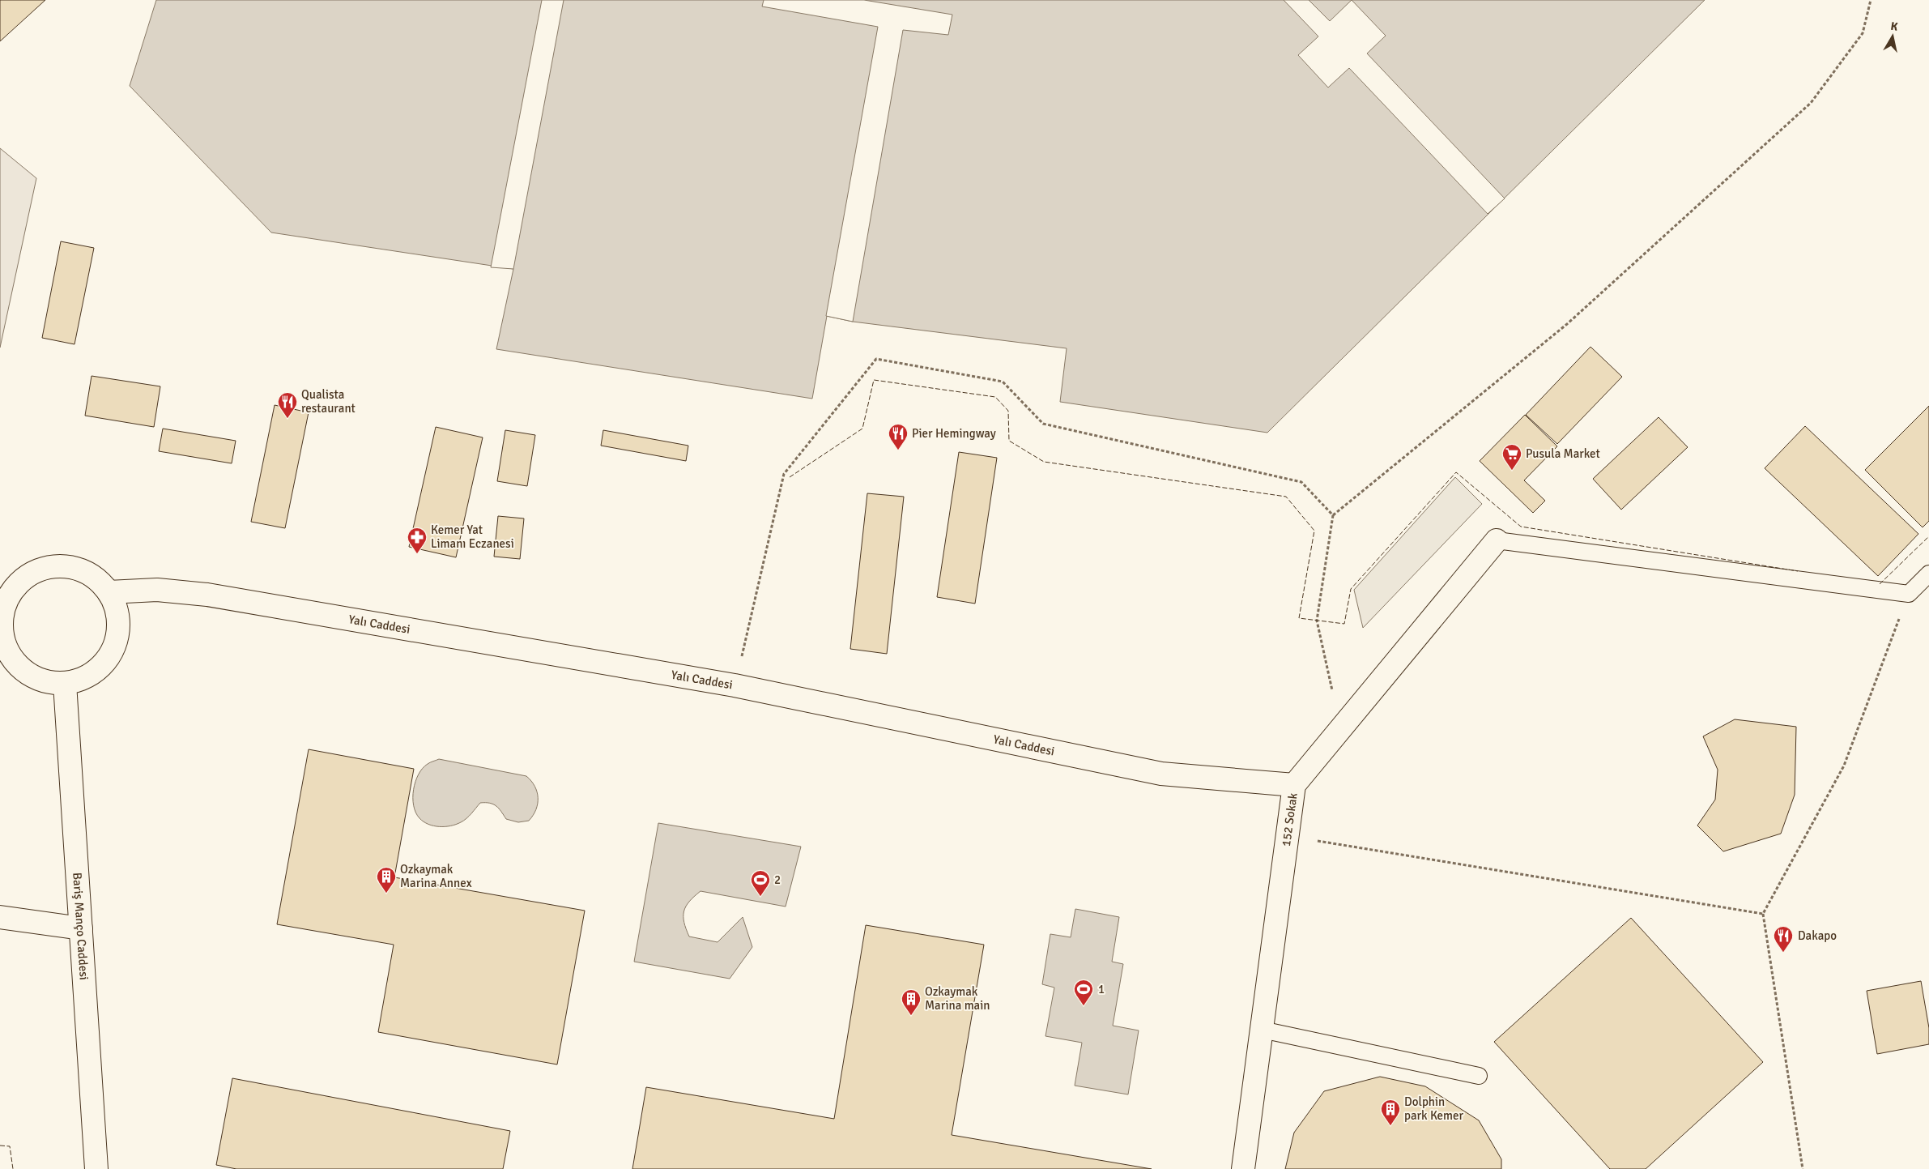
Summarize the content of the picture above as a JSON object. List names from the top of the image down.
{
  "streets": {
    "street": ["Yalı Caddesi", "152 Sokak", "Bariş Manço Caddesi"]
  },
  "crossings": [
    ["Yalı Caddesi", "152 Sokak"],
    ["Yalı Caddesi", "Bariş Manço Caddesi"]
  ],
  "places": {
    "restaurant": ["Qualista restaurant", "Pier Hemingway", "Dakapo"],
    "supermarket": ["Pusula Market"],
    "pharmacy": ["Kemer Yat Limanı Eczanesi"],
    "building": ["Ozkaymak Marina Annex", "Ozkaymak Marina main", "Dolphin park Kemer"],
    "sports": ["2", "1"]
  },
  "north": "top"
}
